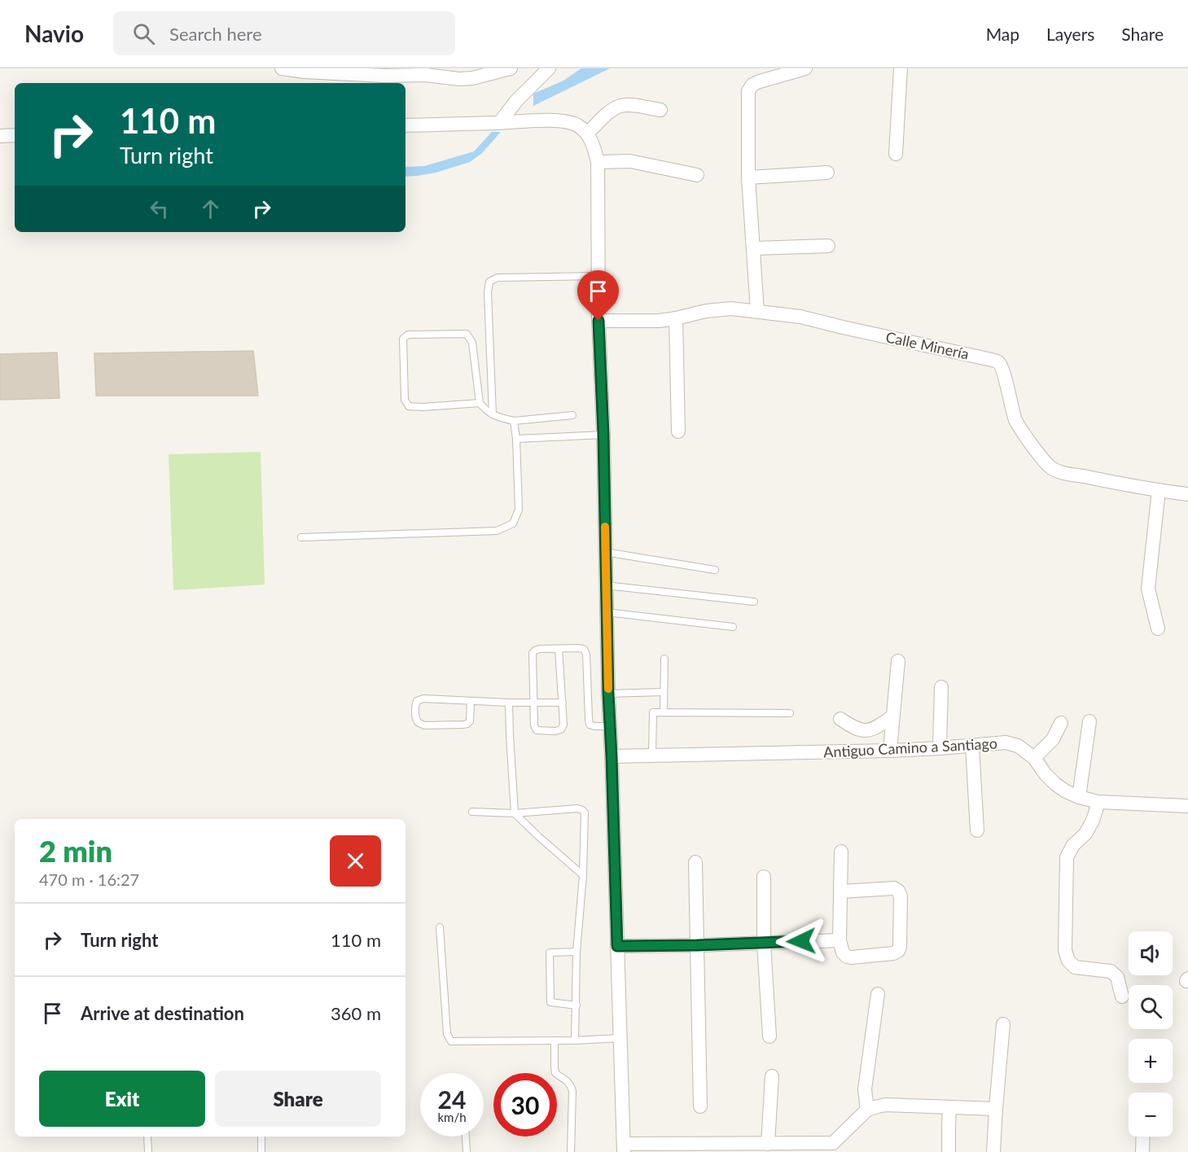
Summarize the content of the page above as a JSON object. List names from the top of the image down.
{
  "streets": {
    "street": ["Calle Minería", "Antiguo Camino a Santiago"]
  },
  "page": {
    "header": "Navio",
    "search": "Search here",
    "nav": ["Map", "Layers", "Share"],
    "turn": ["110 m", "Turn right"],
    "heading": ["2 min", "470 m · 16:27"],
    "list": [
      {
        "name": "Turn right",
        "value": "110 m"
      },
      {
        "name": "Arrive at destination",
        "value": "360 m"
      }
    ],
    "map_buttons": ["+", "−"],
    "buttons": ["Exit", "Share"],
    "speed": "24 km/h",
    "limit": "30"
  }
}
